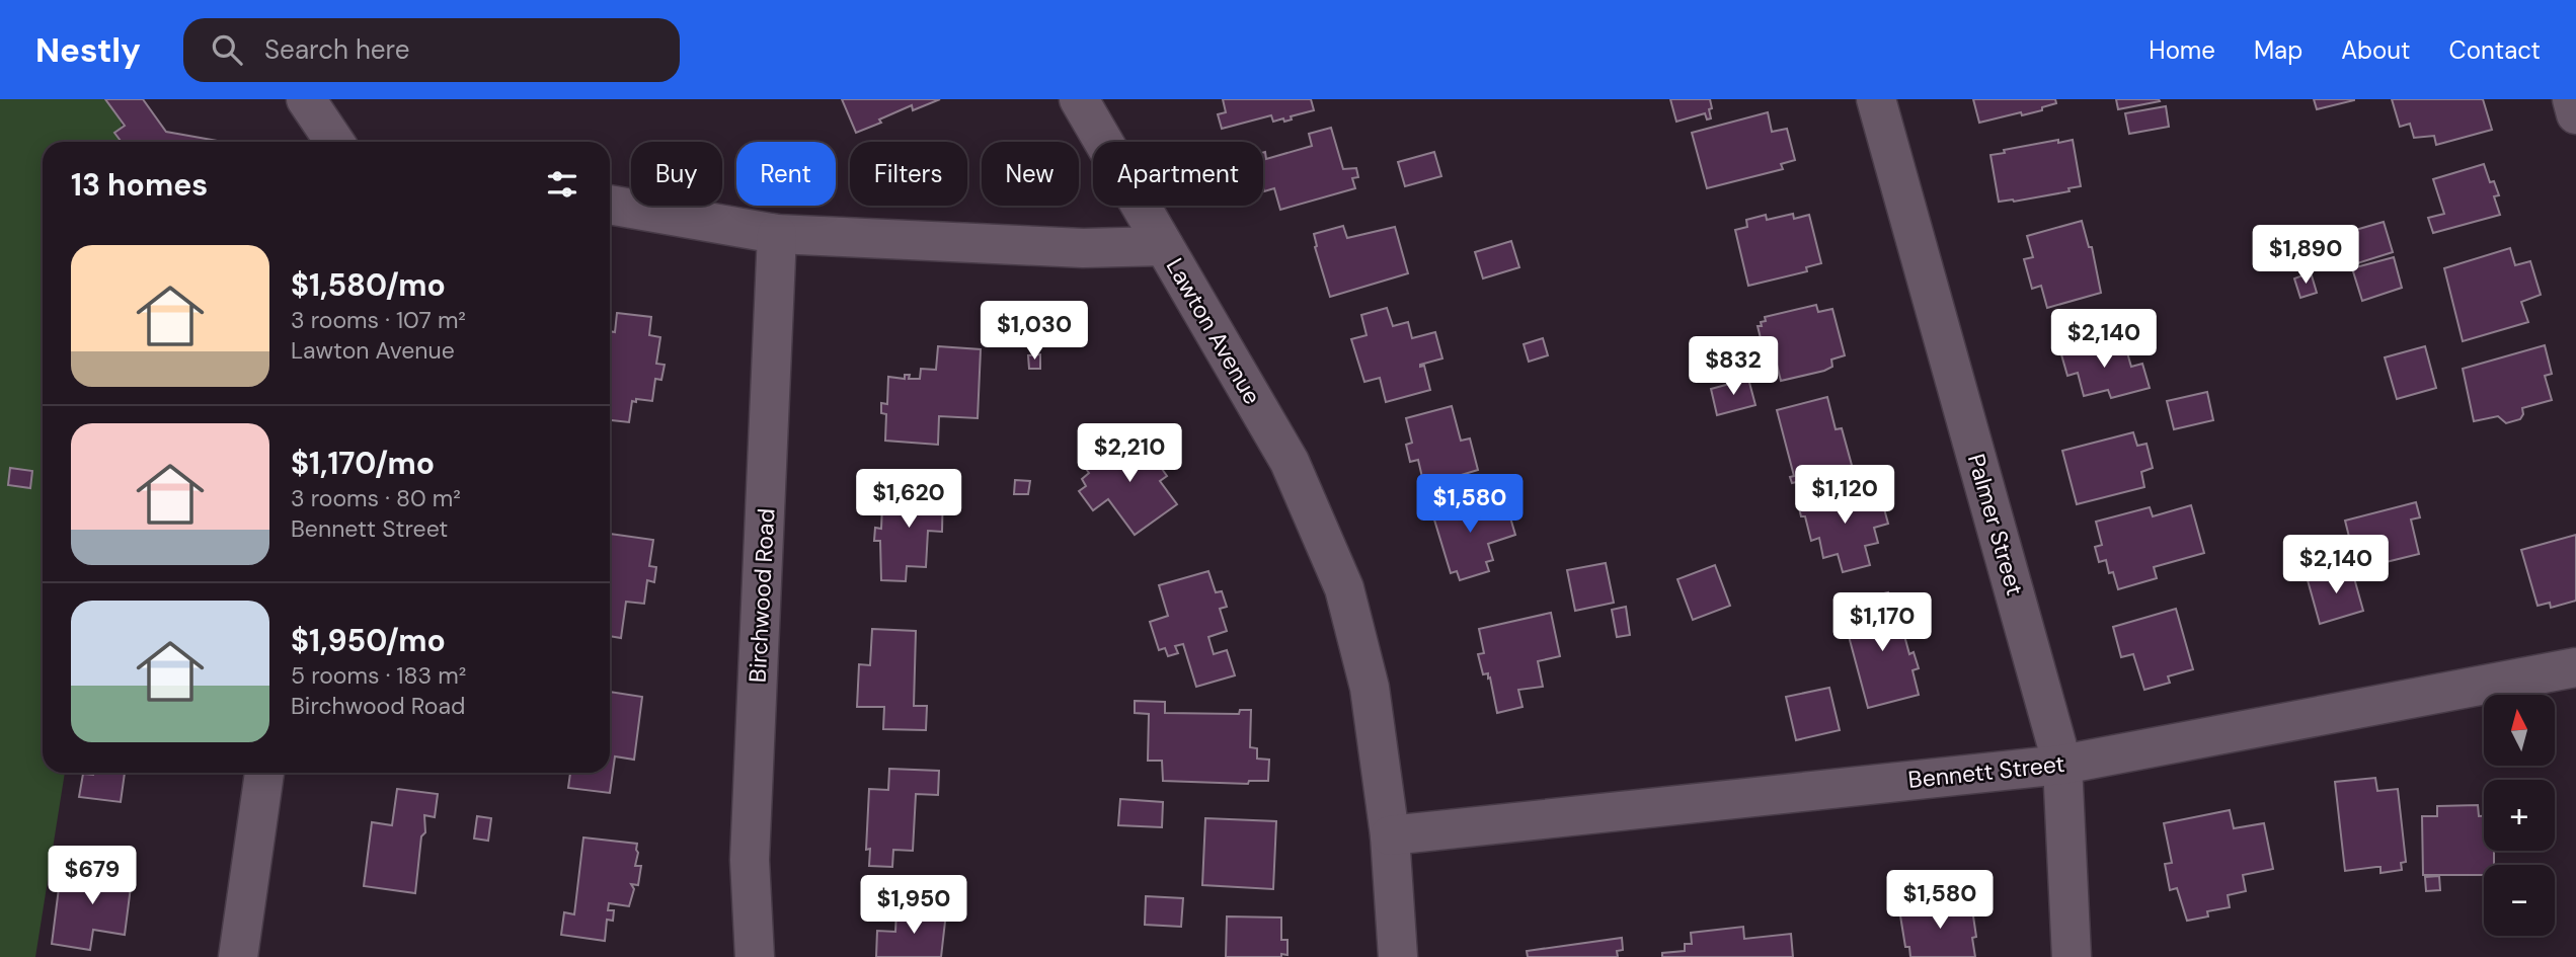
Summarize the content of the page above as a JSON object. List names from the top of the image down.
{
  "streets": {
    "street": [
      "Lawton Avenue",
      "Palmer Street",
      "Birchwood Road",
      "Bennett Street"
    ]
  },
  "crossings": [
    ["Lawton Avenue", "Birchwood Road"],
    ["Lawton Avenue", "Bennett Street"],
    ["Palmer Street", "Bennett Street"]
  ],
  "north": "top",
  "page": {
    "header": "Nestly",
    "search": "Search here",
    "nav": [
      "Home",
      "Map",
      "About",
      "Contact"
    ],
    "chip": [
      "Buy",
      "Rent",
      "Filters",
      "New",
      "Apartment"
    ],
    "heading": "13 homes",
    "price": [
      "$1,890",
      "$1,030",
      "$2,140",
      "$832",
      "$2,210",
      "$1,120",
      "$1,620",
      "$1,580",
      "$2,140",
      "$1,170",
      "$679",
      "$1,580",
      "$1,950"
    ],
    "list": [
      {
        "name": "$1,580/mo",
        "note": "3 rooms · 107 m² · Lawton Avenue"
      },
      {
        "name": "$1,170/mo",
        "note": "3 rooms · 80 m² · Bennett Street"
      },
      {
        "name": "$1,950/mo",
        "note": "5 rooms · 183 m² · Birchwood Road"
      }
    ],
    "map_buttons": ["+", "−"]
  }
}
